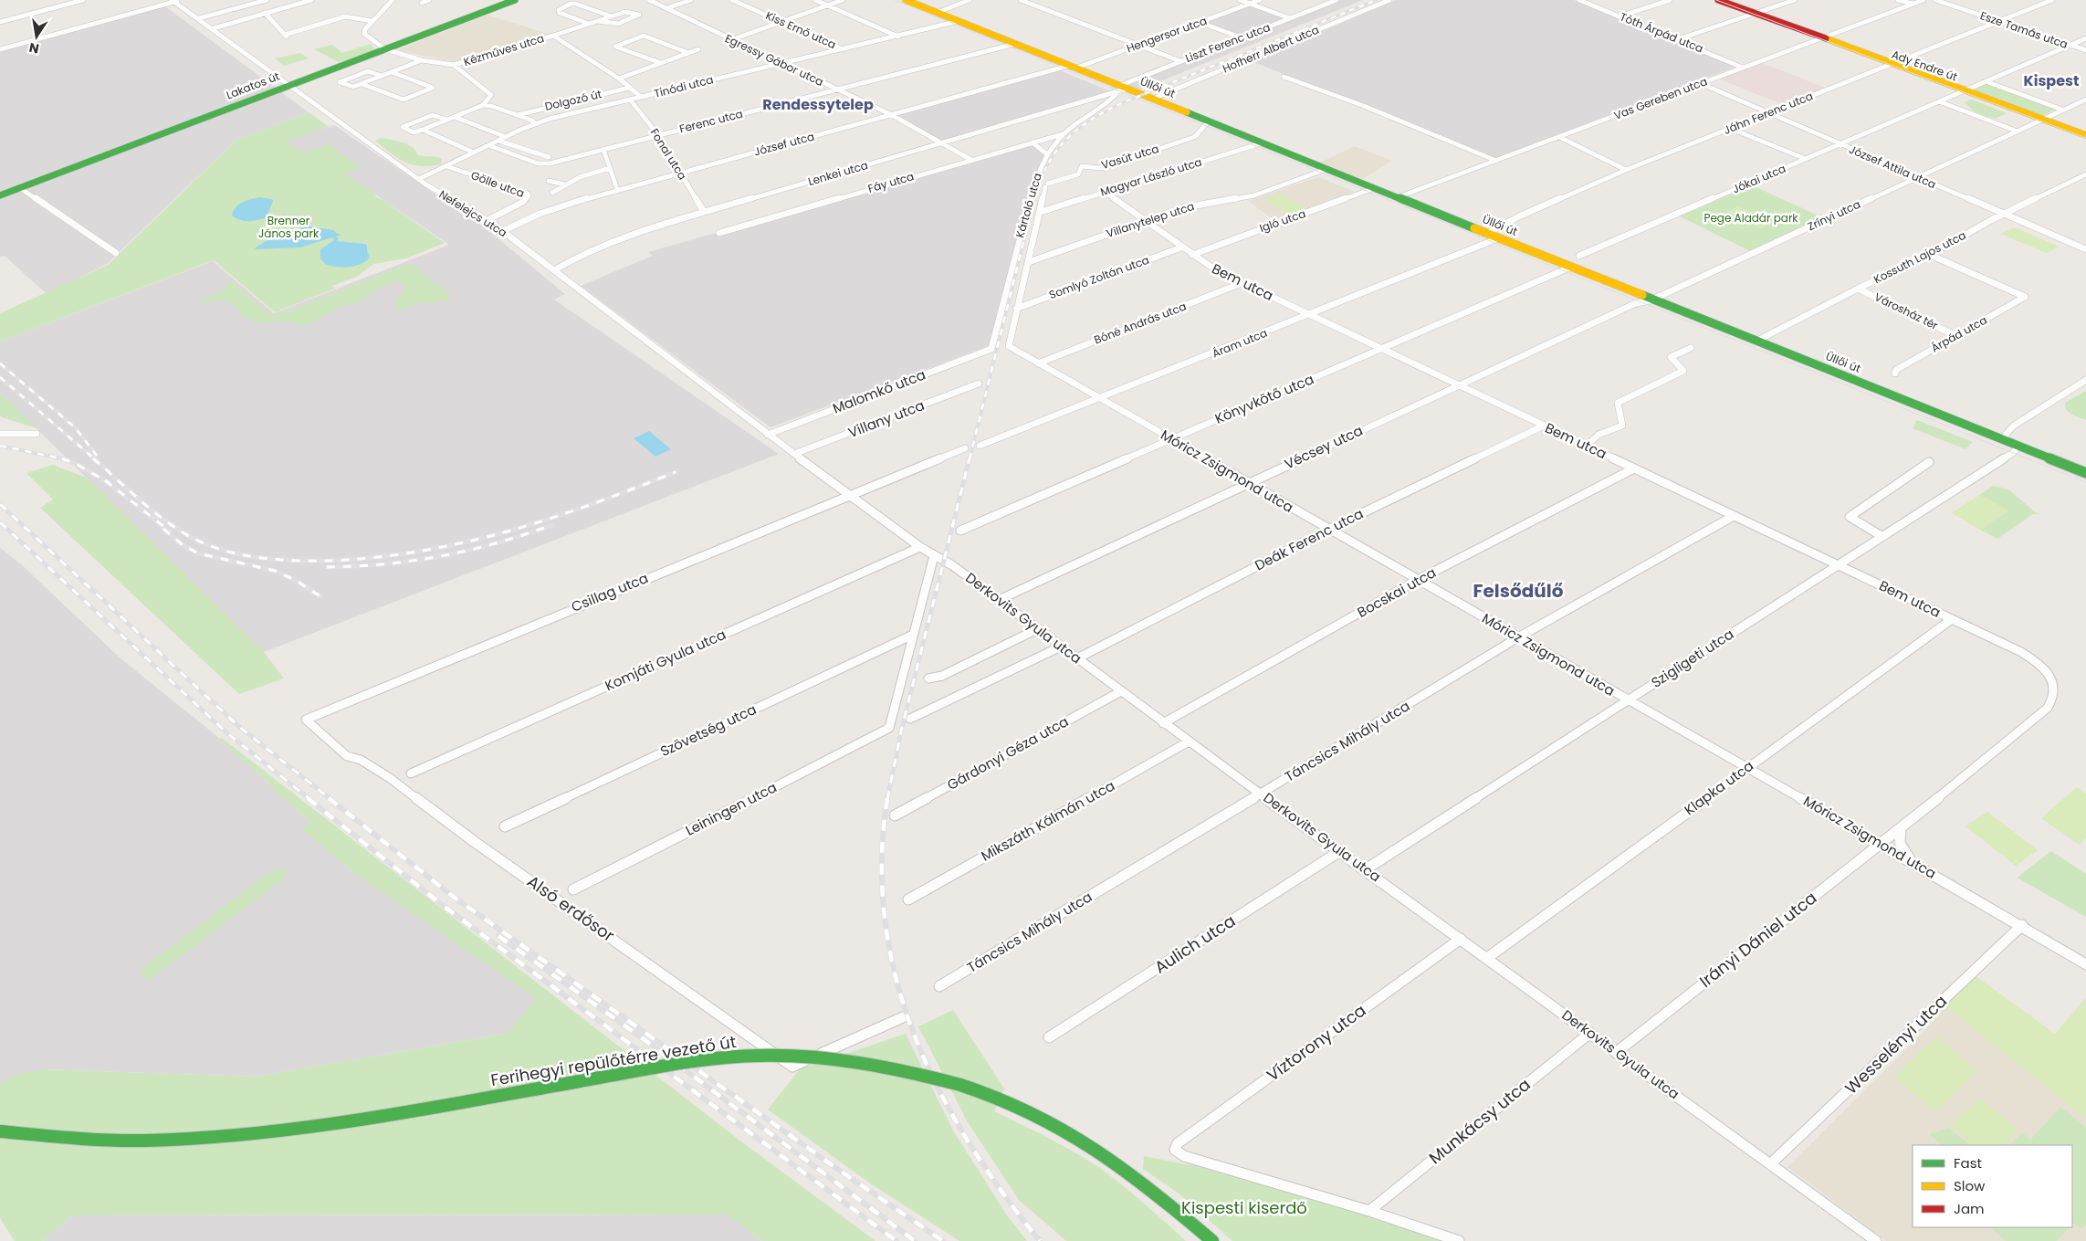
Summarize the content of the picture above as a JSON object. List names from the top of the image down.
{
  "streets": {
    "main road": [
      "Ady Endre út",
      "Lakatos út",
      "Üllői út",
      "Ferihegyi repülőtérre vezető út"
    ],
    "street": [
      "Kiss Ernő utca",
      "Esze Tamás utca",
      "Tóth Árpád utca",
      "Hengersor utca",
      "Liszt Ferenc utca",
      "Hofherr Albert utca",
      "Kézműves utca",
      "Egressy Gábor utca",
      "Tinódi utca",
      "Vas Gereben utca",
      "Dolgozó út",
      "Jáhn Ferenc utca",
      "Ferenc utca",
      "József utca",
      "Fonal utca",
      "Vasút utca",
      "József Attila utca",
      "Lenkei utca",
      "Magyar László utca",
      "Jókai utca",
      "Fáy utca",
      "Gölle utca",
      "Kártoló utca",
      "Nefelejcs utca",
      "Zrínyi utca",
      "Villanytelep utca",
      "Igló utca",
      "Kossuth Lajos utca",
      "Somlyó Zoltán utca",
      "Bem utca",
      "Városház tér",
      "Bóné András utca",
      "Árpád utca",
      "Áram utca",
      "Malomkő utca",
      "Könyvkötő utca",
      "Villany utca",
      "Vécsey utca",
      "Móricz Zsigmond utca",
      "Deák Ferenc utca",
      "Csillag utca",
      "Bocskai utca",
      "Derkovits Gyula utca",
      "Szigligeti utca",
      "Komjáti Gyula utca",
      "Szövetség utca",
      "Táncsics Mihály utca",
      "Gárdonyi Géza utca",
      "Klapka utca",
      "Leiningen utca",
      "Mikszáth Kálmán utca",
      "Alsó erdősor",
      "Irányi Dániel utca",
      "Aulich utca",
      "Víztorony utca",
      "Wesselényi utca",
      "Munkácsy utca"
    ]
  },
  "crossings": [
    ["Kiss Ernő utca", "Tinódi utca"],
    ["Esze Tamás utca", "Jáhn Ferenc utca"],
    ["Tóth Árpád utca", "Vas Gereben utca"],
    ["Hengersor utca", "Üllői út"],
    ["Hengersor utca", "József utca"],
    ["Liszt Ferenc utca", "Üllői út"],
    ["Liszt Ferenc utca", "Lenkei utca"],
    ["Liszt Ferenc utca", "Kártoló utca"],
    ["Hofherr Albert utca", "Üllői út"],
    ["Kézműves utca", "Tinódi utca"],
    ["Kézműves utca", "Dolgozó út"],
    ["Egressy Gábor utca", "Tinódi utca"],
    ["Egressy Gábor utca", "Ferenc utca"],
    ["Egressy Gábor utca", "József utca"],
    ["Egressy Gábor utca", "Lenkei utca"],
    ["Egressy Gábor utca", "Fáy utca"],
    ["Ady Endre út", "Vas Gereben utca"],
    ["Ady Endre út", "Jáhn Ferenc utca"],
    ["Ady Endre út", "Jókai utca"],
    ["Ady Endre út", "Zrínyi utca"],
    ["Lakatos út", "Nefelejcs utca"],
    ["Tinódi utca", "Üllői út"],
    ["Tinódi utca", "Ferenc utca"],
    ["Tinódi utca", "Fonal utca"],
    ["Tinódi utca", "Gölle utca"],
    ["Tinódi utca", "Nefelejcs utca"],
    ["Üllői út", "Vas Gereben utca"],
    ["Üllői út", "Jáhn Ferenc utca"],
    ["Üllői út", "Ferenc utca"],
    ["Üllői út", "József utca"],
    ["Üllői út", "Vasút utca"],
    ["Üllői út", "Lenkei utca"],
    ["Üllői út", "Magyar László utca"],
    ["Üllői út", "Kártoló utca"],
    ["Üllői út", "Zrínyi utca"],
    ["Üllői út", "Villanytelep utca"],
    ["Üllői út", "Igló utca"],
    ["Üllői út", "Kossuth Lajos utca"],
    ["Üllői út", "Áram utca"],
    ["Üllői út", "Könyvkötő utca"],
    ["Üllői út", "Vécsey utca"],
    ["Üllői út", "Szigligeti utca"],
    ["Vas Gereben utca", "József Attila utca"],
    ["Jáhn Ferenc utca", "József Attila utca"],
    ["Ferenc utca", "Fonal utca"],
    ["József utca", "Fonal utca"],
    ["József utca", "Nefelejcs utca"],
    ["Fonal utca", "Lenkei utca"],
    ["Vasút utca", "Magyar László utca"],
    ["Vasút utca", "Villanytelep utca"],
    ["Vasút utca", "Somlyó Zoltán utca"],
    ["Vasút utca", "Móricz Zsigmond utca"],
    ["József Attila utca", "Jókai utca"],
    ["József Attila utca", "Zrínyi utca"],
    ["József Attila utca", "Kossuth Lajos utca"],
    ["Lenkei utca", "Kártoló utca"],
    ["Lenkei utca", "Nefelejcs utca"],
    ["Magyar László utca", "Bem utca"],
    ["Fáy utca", "Kártoló utca"],
    ["Gölle utca", "Nefelejcs utca"],
    ["Kártoló utca", "Malomkő utca"],
    ["Nefelejcs utca", "Malomkő utca"],
    ["Nefelejcs utca", "Derkovits Gyula utca"],
    ["Zrínyi utca", "Vécsey utca"],
    ["Villanytelep utca", "Bem utca"],
    ["Igló utca", "Bem utca"],
    ["Kossuth Lajos utca", "Városház tér"],
    ["Somlyó Zoltán utca", "Bem utca"],
    ["Bem utca", "Bóné András utca"],
    ["Bem utca", "Áram utca"],
    ["Bem utca", "Könyvkötő utca"],
    ["Bem utca", "Vécsey utca"],
    ["Bem utca", "Deák Ferenc utca"],
    ["Bem utca", "Bocskai utca"],
    ["Bem utca", "Szigligeti utca"],
    ["Bem utca", "Táncsics Mihály utca"],
    ["Bem utca", "Klapka utca"],
    ["Bem utca", "Irányi Dániel utca"],
    ["Városház tér", "Árpád utca"],
    ["Bóné András utca", "Móricz Zsigmond utca"],
    ["Áram utca", "Móricz Zsigmond utca"],
    ["Malomkő utca", "Derkovits Gyula utca"],
    ["Könyvkötő utca", "Móricz Zsigmond utca"],
    ["Villany utca", "Derkovits Gyula utca"],
    ["Vécsey utca", "Móricz Zsigmond utca"],
    ["Vécsey utca", "Derkovits Gyula utca"],
    ["Móricz Zsigmond utca", "Deák Ferenc utca"],
    ["Móricz Zsigmond utca", "Bocskai utca"],
    ["Móricz Zsigmond utca", "Szigligeti utca"],
    ["Móricz Zsigmond utca", "Táncsics Mihály utca"],
    ["Móricz Zsigmond utca", "Klapka utca"],
    ["Móricz Zsigmond utca", "Irányi Dániel utca"],
    ["Móricz Zsigmond utca", "Wesselényi utca"],
    ["Deák Ferenc utca", "Derkovits Gyula utca"],
    ["Csillag utca", "Derkovits Gyula utca"],
    ["Csillag utca", "Alsó erdősor"],
    ["Bocskai utca", "Derkovits Gyula utca"],
    ["Derkovits Gyula utca", "Szigligeti utca"],
    ["Derkovits Gyula utca", "Komjáti Gyula utca"],
    ["Derkovits Gyula utca", "Táncsics Mihály utca"],
    ["Derkovits Gyula utca", "Gárdonyi Géza utca"],
    ["Derkovits Gyula utca", "Klapka utca"],
    ["Derkovits Gyula utca", "Mikszáth Kálmán utca"],
    ["Derkovits Gyula utca", "Irányi Dániel utca"],
    ["Derkovits Gyula utca", "Aulich utca"],
    ["Derkovits Gyula utca", "Víztorony utca"],
    ["Derkovits Gyula utca", "Wesselényi utca"],
    ["Derkovits Gyula utca", "Munkácsy utca"],
    ["Szövetség utca", "Leiningen utca"],
    ["Víztorony utca", "Munkácsy utca"]
  ],
  "districts": ["Kispest", "Rendessytelep", "Felsődűlő"],
  "parks": ["Pege Aladár park", "Brenner János park", "Kispesti kiserdő"],
  "legend": ["Fast", "Slow", "Jam"],
  "north": "bottom"
}
